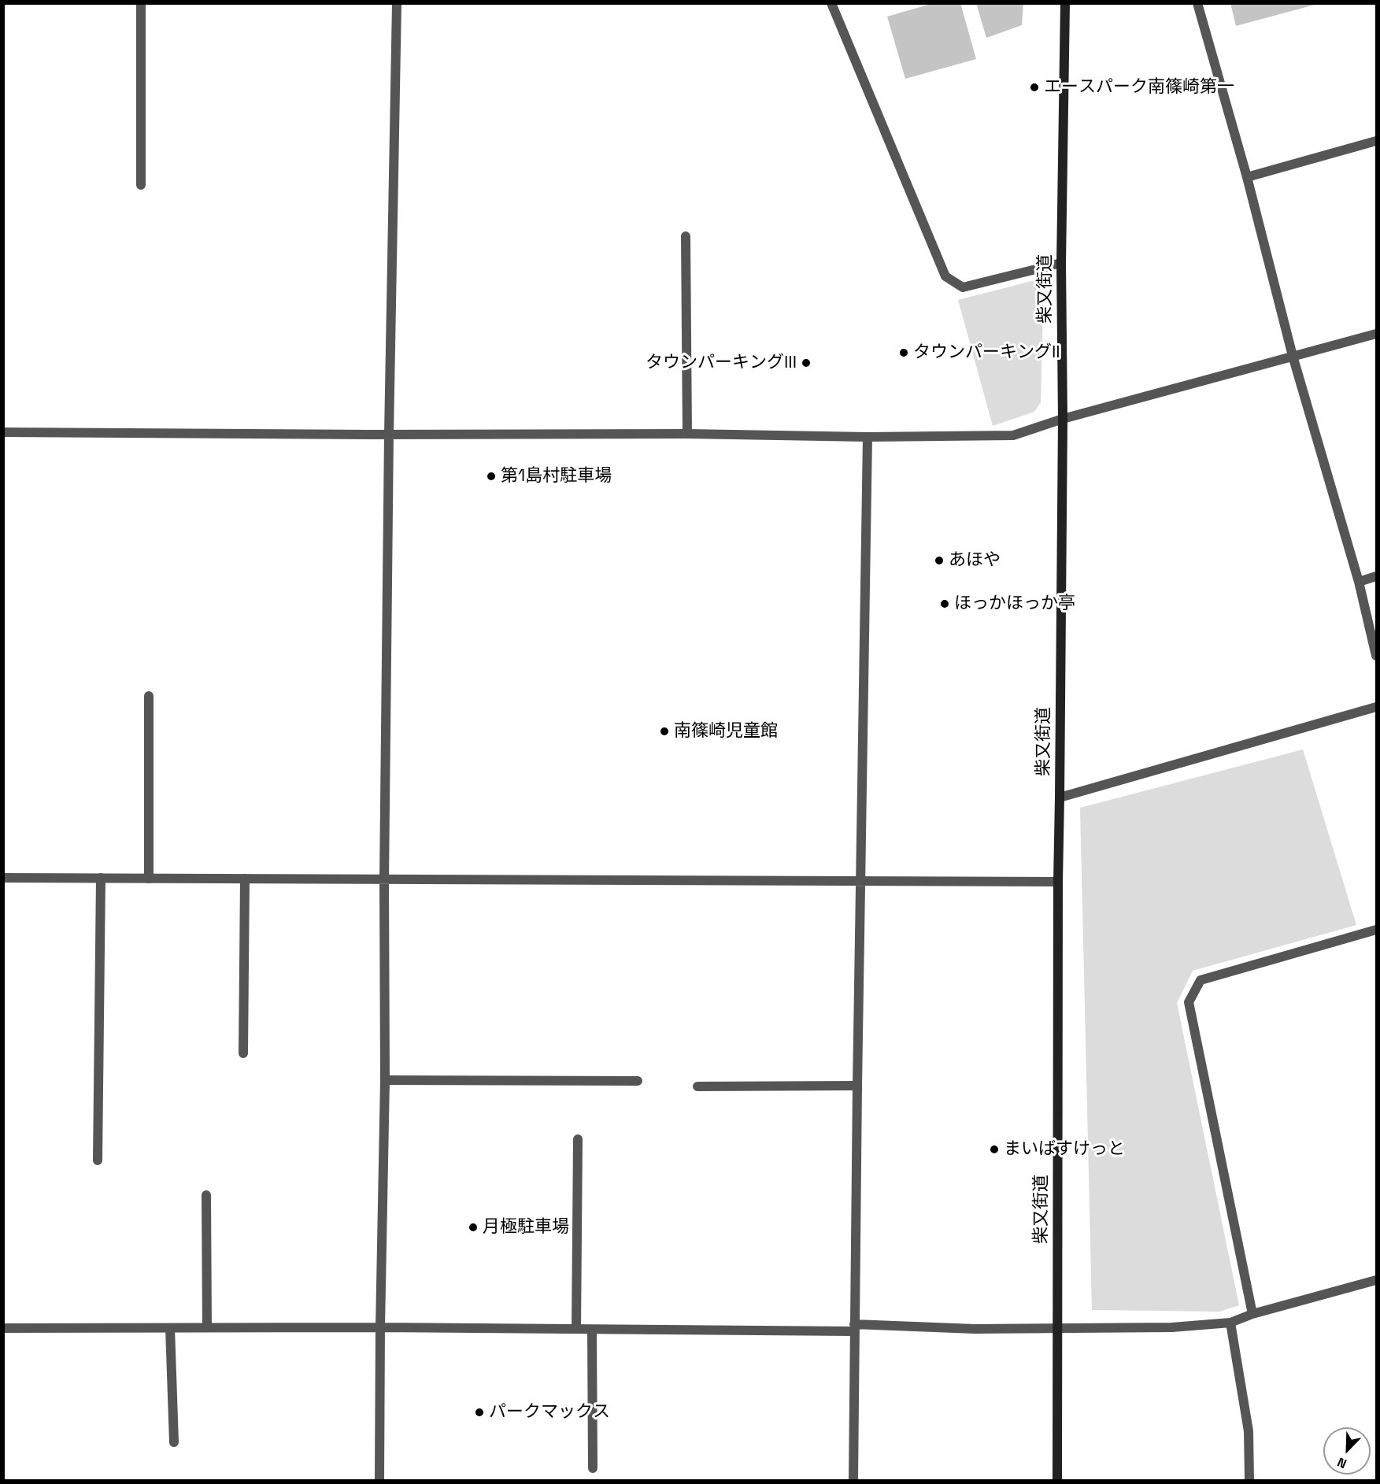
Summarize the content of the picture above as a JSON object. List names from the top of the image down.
{
  "streets": {
    "main road": ["柴又街道"]
  },
  "places": [
    "エースパーク南篠崎第一",
    "タウンパーキングII",
    "タウンパーキングIII",
    "第1島村駐車場",
    "あほや",
    "ほっかほっか亭",
    "南篠崎児童館",
    "まいばすけっと",
    "月極駐車場",
    "パークマックス"
  ],
  "north": "bottom left"
}
